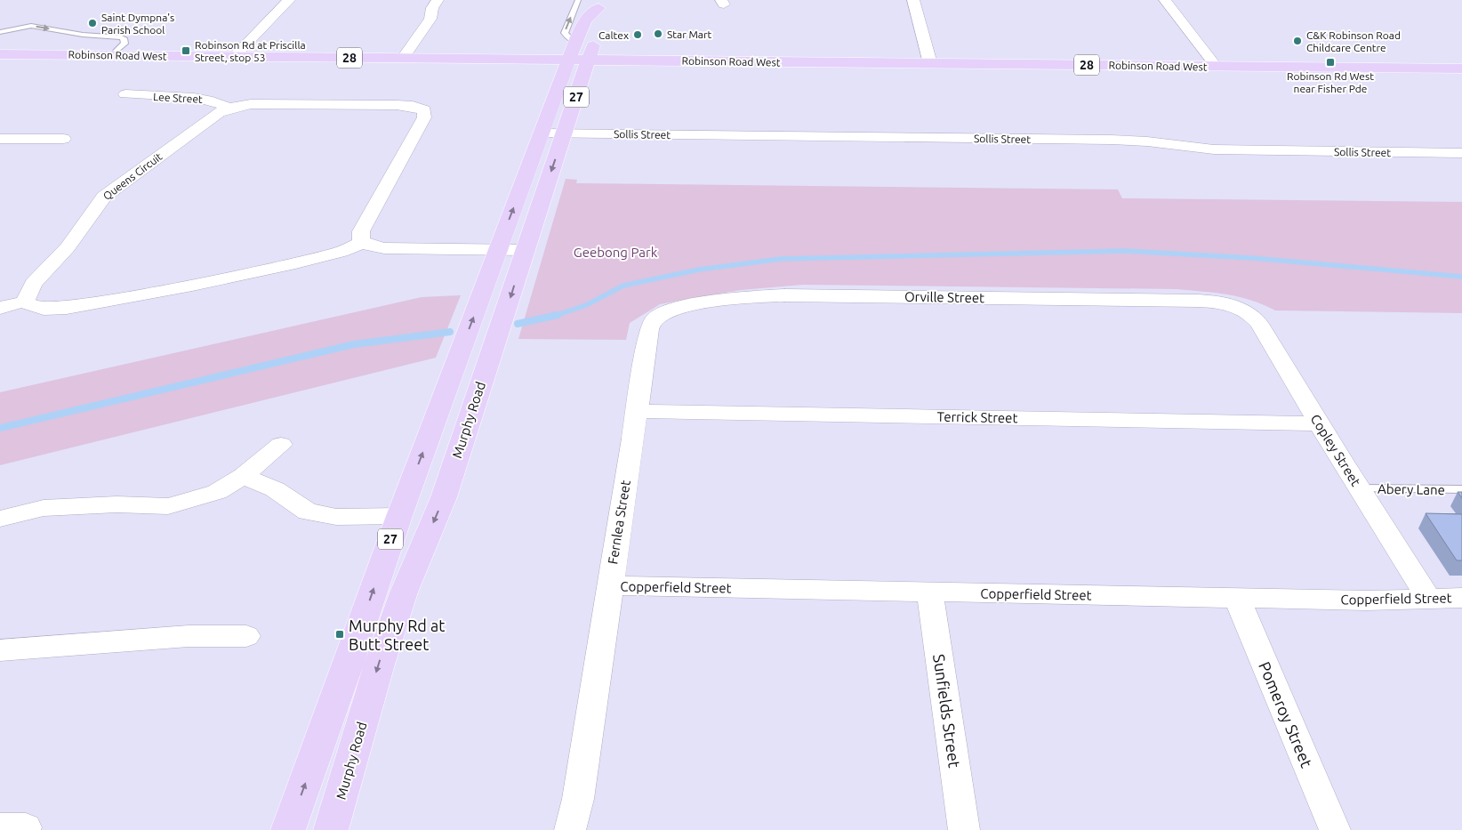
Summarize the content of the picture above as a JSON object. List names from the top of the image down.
{
  "streets": {
    "main road": [
      "Robinson Road West",
      "28",
      "27",
      "Murphy Road"
    ],
    "street": [
      "Lee Street",
      "Sollis Street",
      "Queens Circuit",
      "Orville Street",
      "Terrick Street",
      "Copley Street",
      "Fernlea Street",
      "Copperfield Street",
      "Sunfields Street",
      "Pomeroy Street"
    ],
    "lane": ["Abery Lane"]
  },
  "crossings": [
    ["Robinson Road West", "Murphy Road"],
    ["Lee Street", "Queens Circuit"],
    ["Sollis Street", "Murphy Road"],
    ["Orville Street", "Copley Street"],
    ["Orville Street", "Fernlea Street"],
    ["Terrick Street", "Copley Street"],
    ["Terrick Street", "Fernlea Street"],
    ["Copley Street", "Abery Lane"],
    ["Copley Street", "Copperfield Street"],
    ["Fernlea Street", "Copperfield Street"],
    ["Copperfield Street", "Sunfields Street"],
    ["Copperfield Street", "Pomeroy Street"]
  ],
  "parks": ["Geebong Park"],
  "places": {
    "other": [
      "Saint Dympna's Parish School",
      "Star Mart",
      "Caltex",
      "C&K Robinson Road Childcare Centre"
    ],
    "transit": ["Robinson Rd at Priscilla Street, stop 53", "Robinson Rd West near Fisher Pde", "Murphy Rd at Butt Street"]
  }
}
